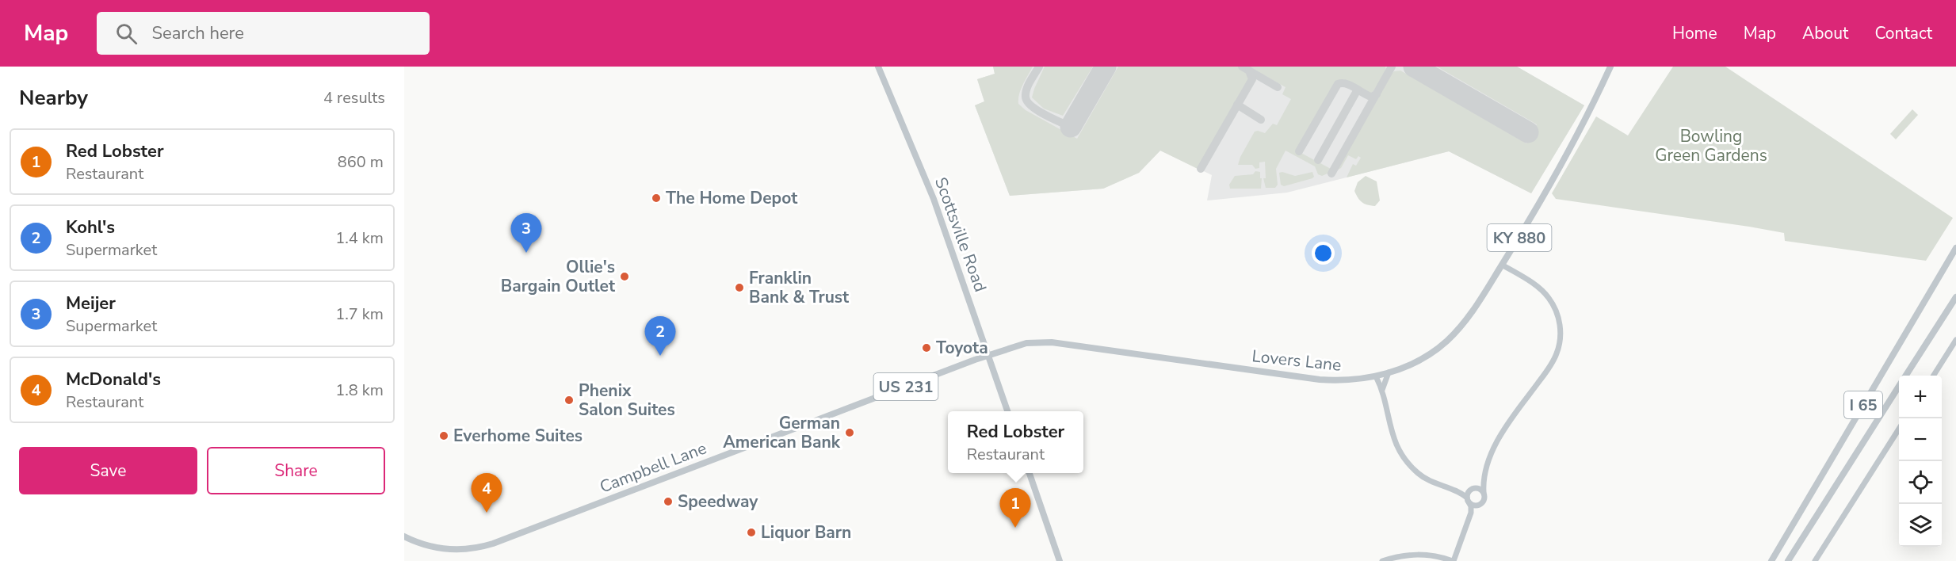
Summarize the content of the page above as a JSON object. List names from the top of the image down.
{
  "streets": {
    "highway": ["I 65"],
    "main road": [
      "Scottsville Road",
      "KY 880",
      "Lovers Lane",
      "US 231",
      "Campbell Lane"
    ]
  },
  "crossings": [
    ["Scottsville Road", "Lovers Lane"],
    ["Scottsville Road", "Campbell Lane"],
    ["Lovers Lane", "Campbell Lane"]
  ],
  "parks": ["Bowling Green Gardens"],
  "places": [
    "The Home Depot",
    "Ollie's Bargain Outlet",
    "Franklin Bank & Trust",
    "Toyota",
    "Phenix Salon Suites",
    "German American Bank",
    "Everhome Suites",
    "Speedway",
    "Liquor Barn"
  ],
  "page": {
    "header": "Map",
    "search": "Search here",
    "nav": [
      "Home",
      "Map",
      "About",
      "Contact"
    ],
    "heading": ["Nearby", "4 results"],
    "list": [
      {
        "mark": "1",
        "name": "Red Lobster",
        "note": "Restaurant",
        "value": "860 m"
      },
      {
        "mark": "2",
        "name": "Kohl's",
        "note": "Supermarket",
        "value": "1.4 km"
      },
      {
        "mark": "3",
        "name": "Meijer",
        "note": "Supermarket",
        "value": "1.7 km"
      },
      {
        "mark": "4",
        "name": "McDonald's",
        "note": "Restaurant",
        "value": "1.8 km"
      }
    ],
    "pins": [
      "3",
      "2",
      "4",
      "1"
    ],
    "map_buttons": ["+", "−"],
    "popup": ["Red Lobster", "Restaurant"],
    "buttons": ["Save", "Share"]
  }
}
